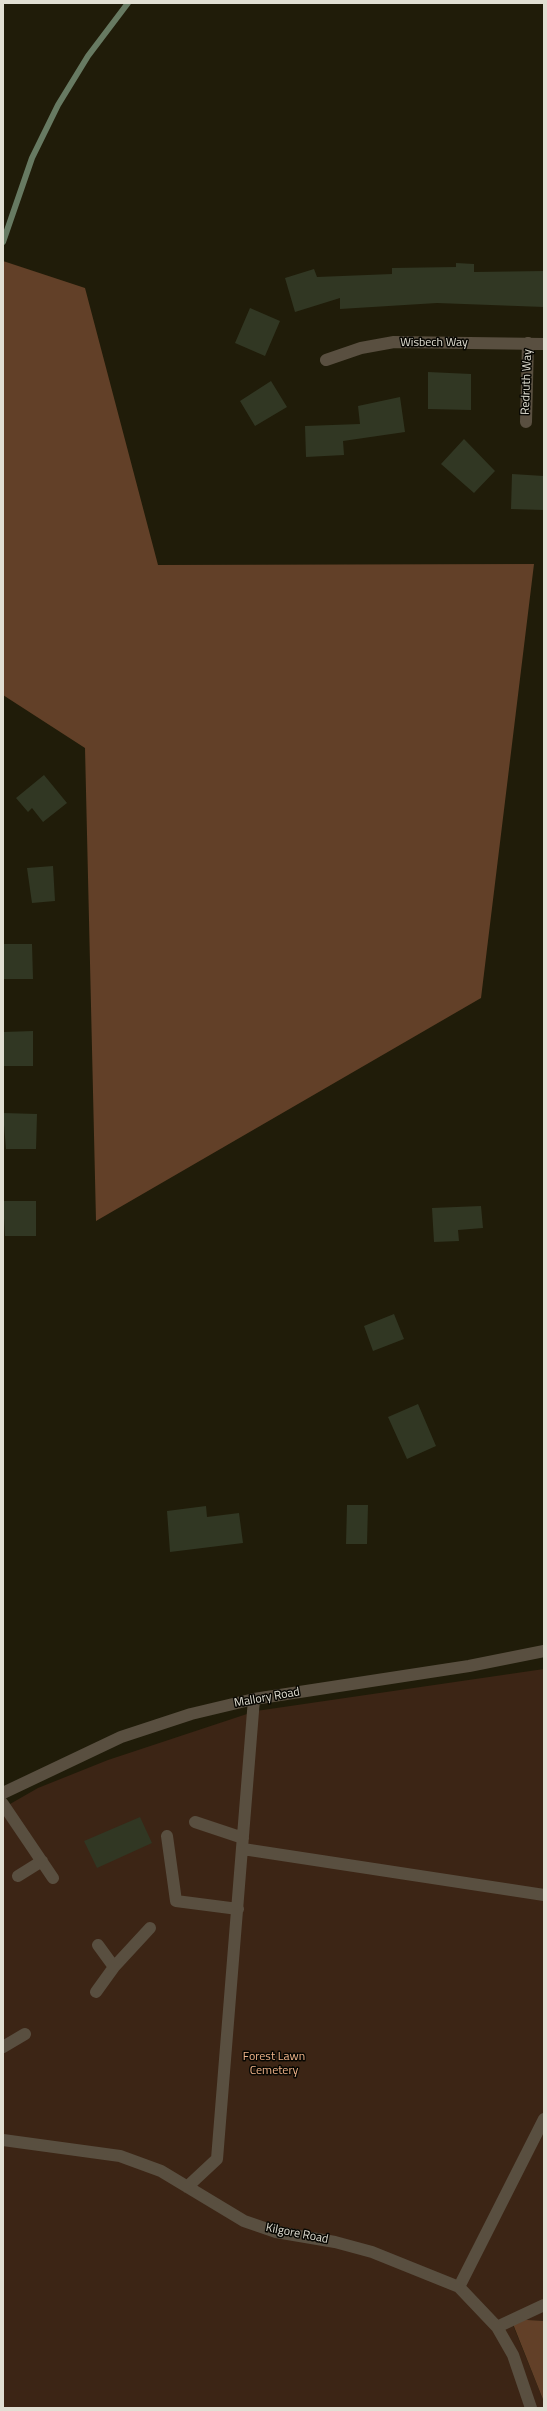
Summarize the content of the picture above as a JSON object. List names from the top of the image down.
{
  "streets": {
    "street": [
      "Wisbech Way",
      "Redruth Way",
      "Mallory Road",
      "Kilgore Road"
    ]
  },
  "crossings": [
    ["Wisbech Way", "Redruth Way"]
  ],
  "parks": ["Forest Lawn Cemetery"]
}
